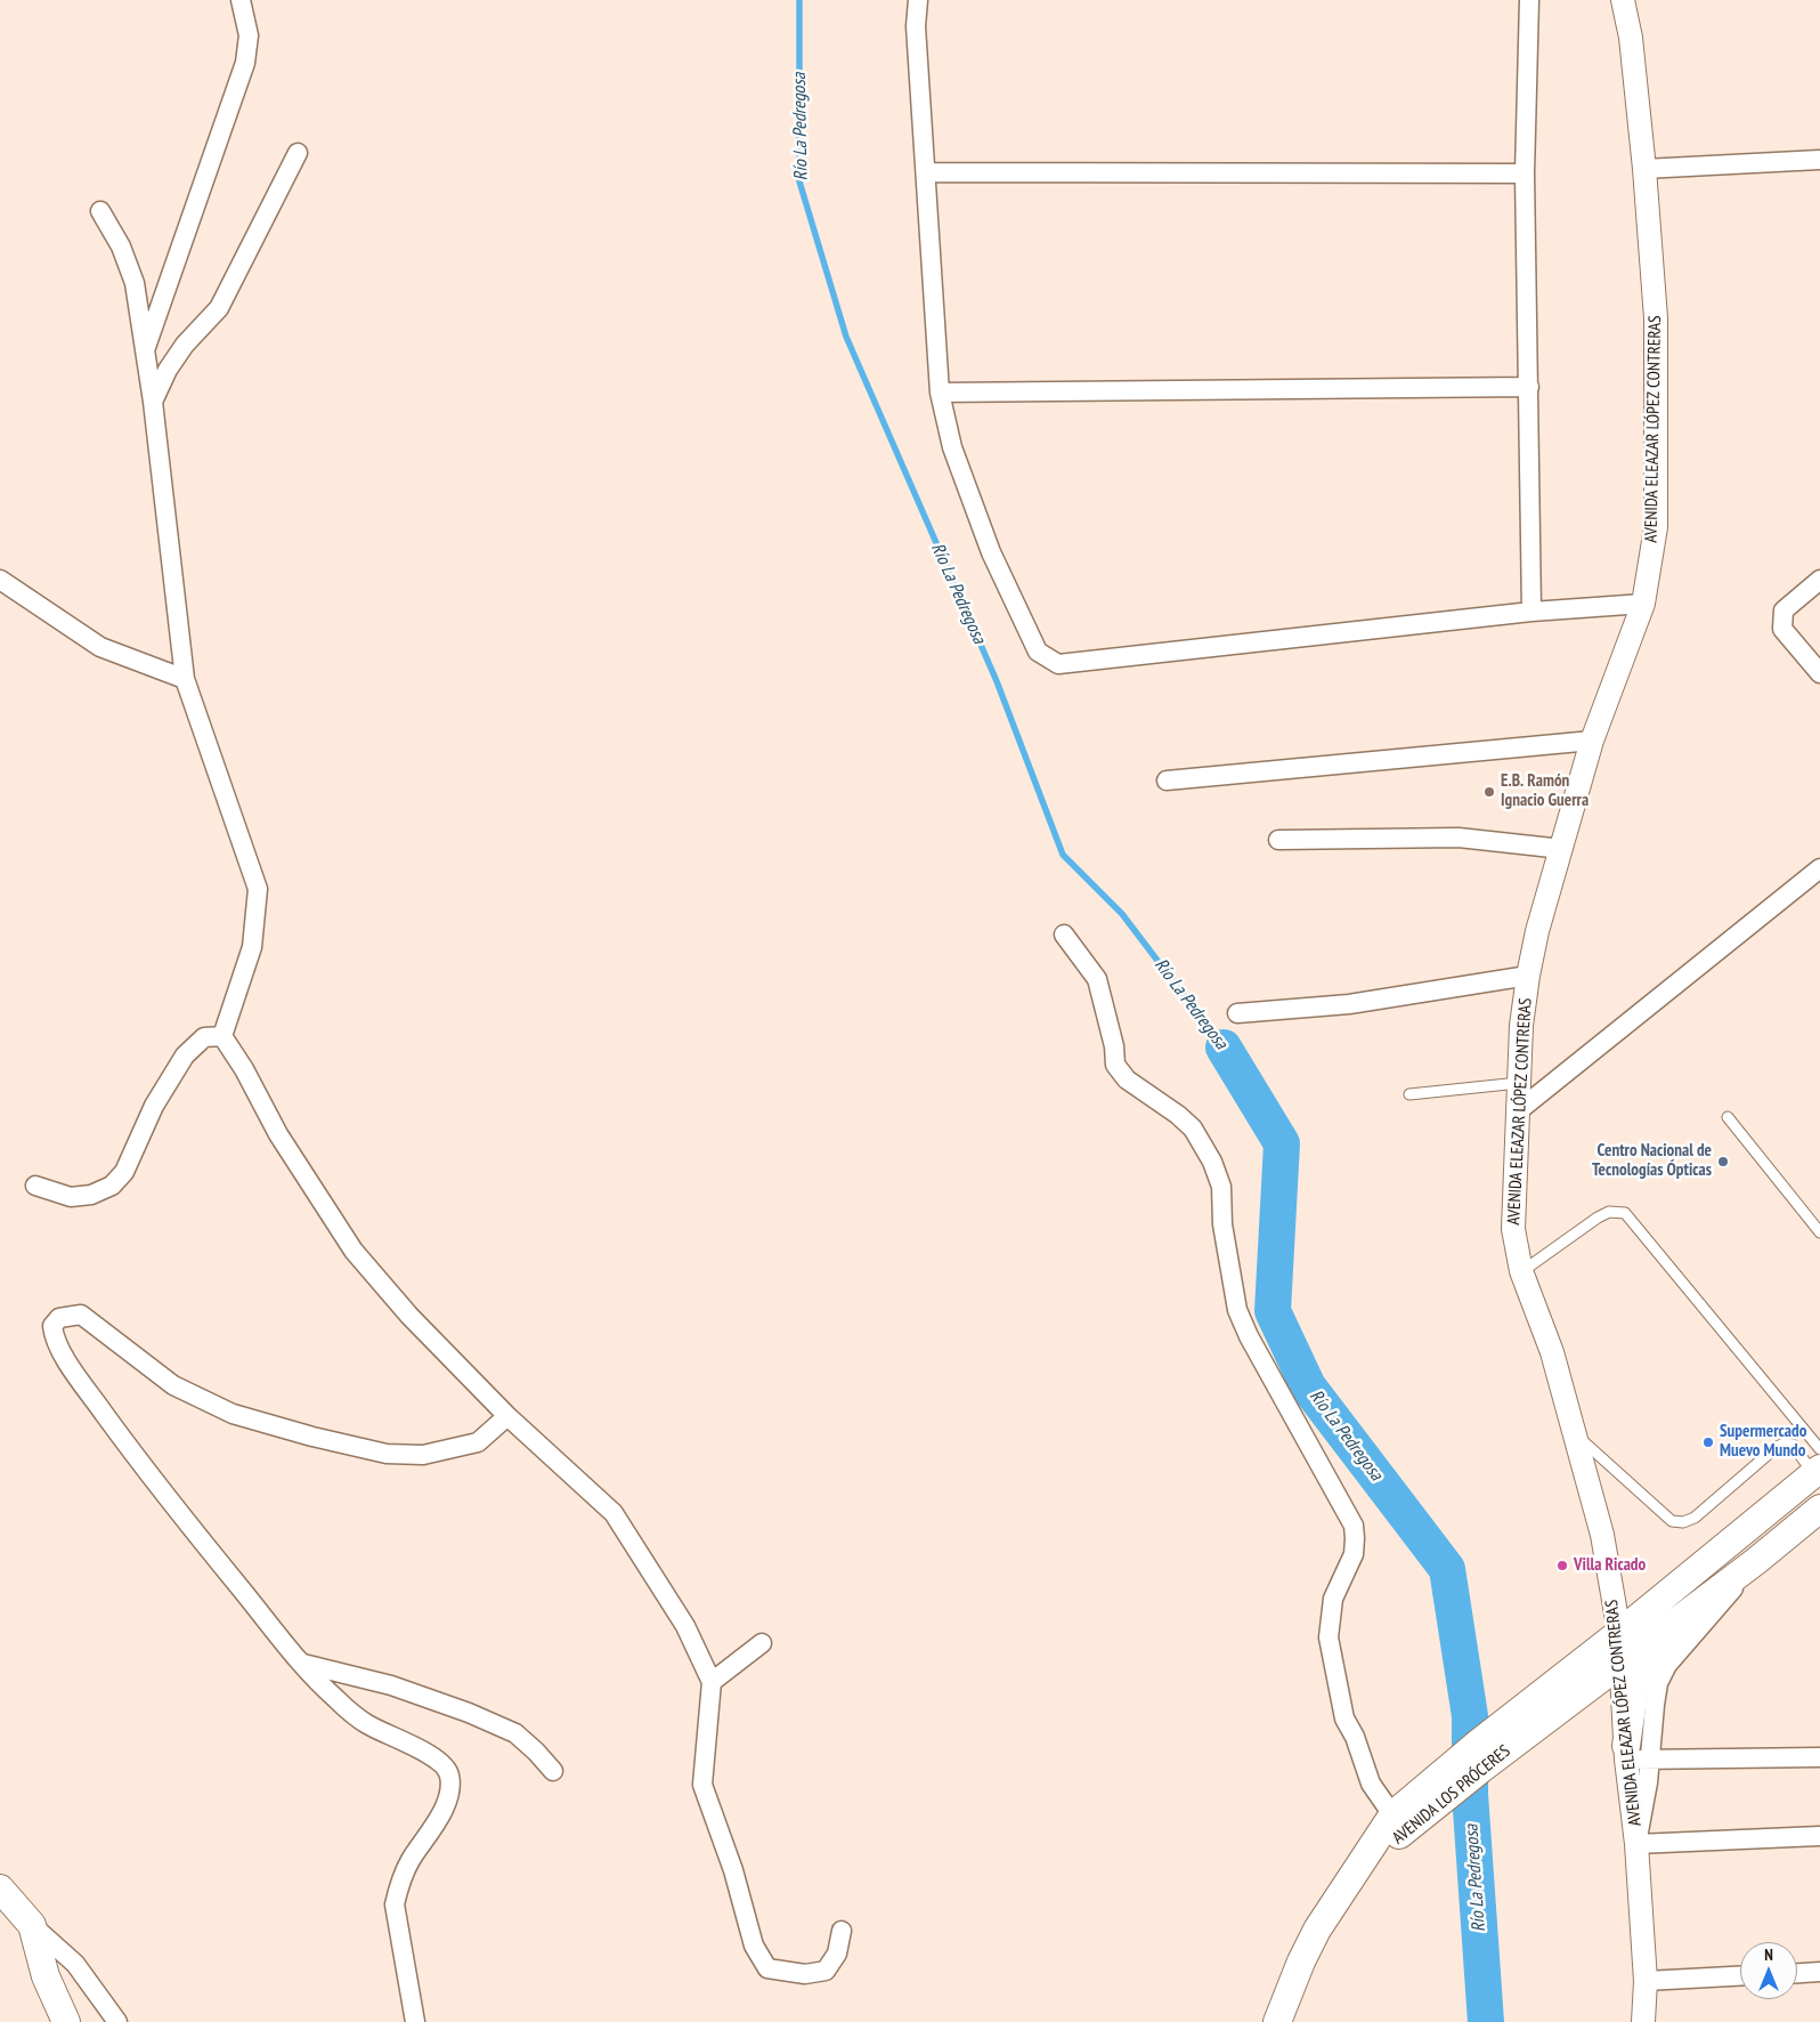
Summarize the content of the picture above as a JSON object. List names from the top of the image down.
{
  "streets": {
    "main road": ["AVENIDA LOS PRÓCERES"],
    "street": ["AVENIDA ELEAZAR LÓPEZ CONTRERAS"]
  },
  "crossings": [
    ["AVENIDA ELEAZAR LÓPEZ CONTRERAS", "AVENIDA LOS PRÓCERES"]
  ],
  "water": ["Río La Pedregosa"],
  "places": [
    "E.B. Ramón Ignacio Guerra",
    "Centro Nacional de Tecnologías Ópticas",
    "Supermercado Muevo Mundo",
    "Villa Ricado"
  ],
  "north": "top"
}
